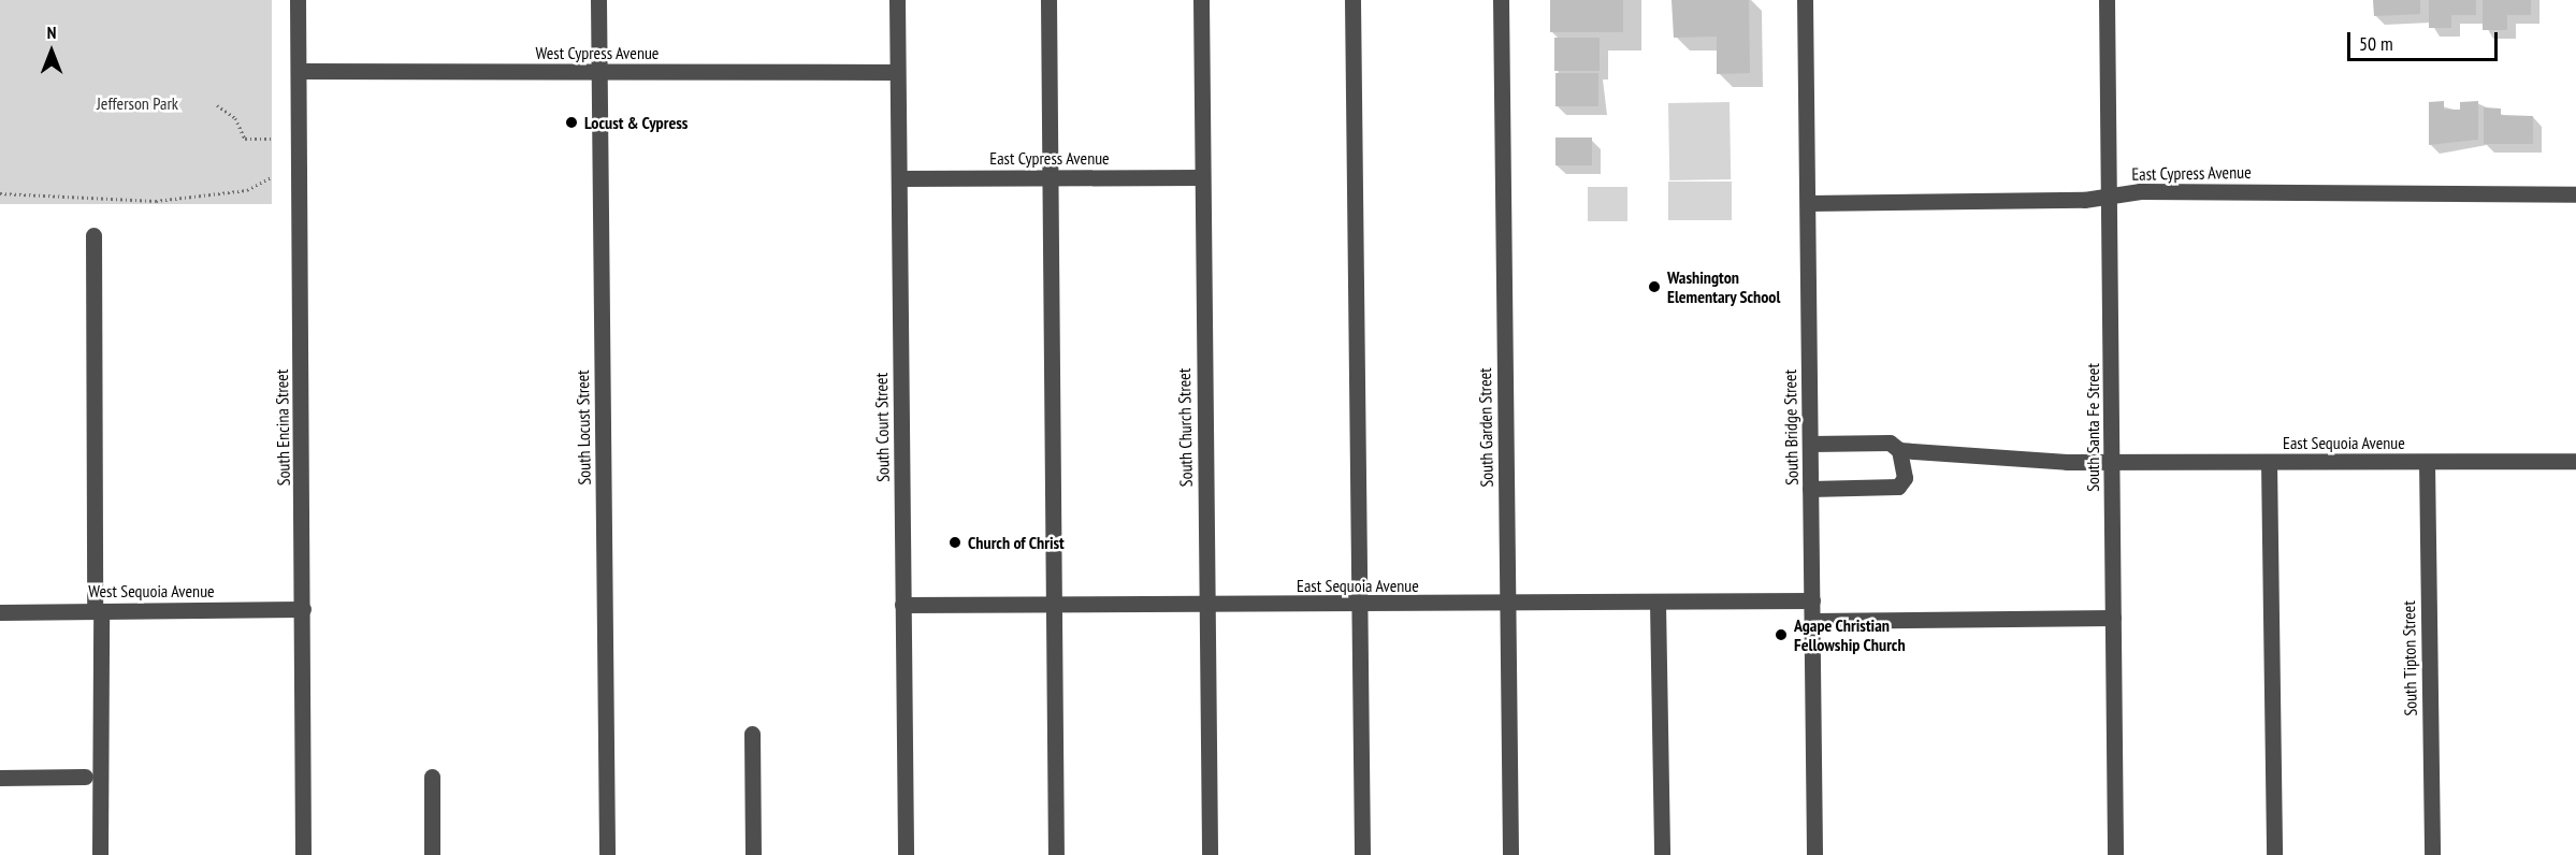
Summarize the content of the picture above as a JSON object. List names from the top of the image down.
{
  "streets": {
    "street": [
      "West Cypress Avenue",
      "East Cypress Avenue",
      "South Encina Street",
      "South Locust Street",
      "South Court Street",
      "South Church Street",
      "South Garden Street",
      "South Bridge Street",
      "South Santa Fe Street",
      "East Sequoia Avenue",
      "West Sequoia Avenue",
      "South Tipton Street"
    ]
  },
  "crossings": [
    ["West Cypress Avenue", "South Encina Street"],
    ["West Cypress Avenue", "South Locust Street"],
    ["West Cypress Avenue", "South Court Street"],
    ["East Cypress Avenue", "South Court Street"],
    ["East Cypress Avenue", "South Church Street"],
    ["East Cypress Avenue", "South Bridge Street"],
    ["East Cypress Avenue", "South Santa Fe Street"],
    ["South Encina Street", "West Sequoia Avenue"],
    ["South Court Street", "East Sequoia Avenue"],
    ["South Church Street", "East Sequoia Avenue"],
    ["South Garden Street", "East Sequoia Avenue"],
    ["South Bridge Street", "East Sequoia Avenue"],
    ["South Santa Fe Street", "East Sequoia Avenue"],
    ["East Sequoia Avenue", "South Tipton Street"]
  ],
  "parks": ["Jefferson Park"],
  "places": [
    "Locust & Cypress",
    "Washington Elementary School",
    "Church of Christ",
    "Agape Christian Fellowship Church"
  ],
  "scale_bar": "50 m",
  "north": "top"
}
